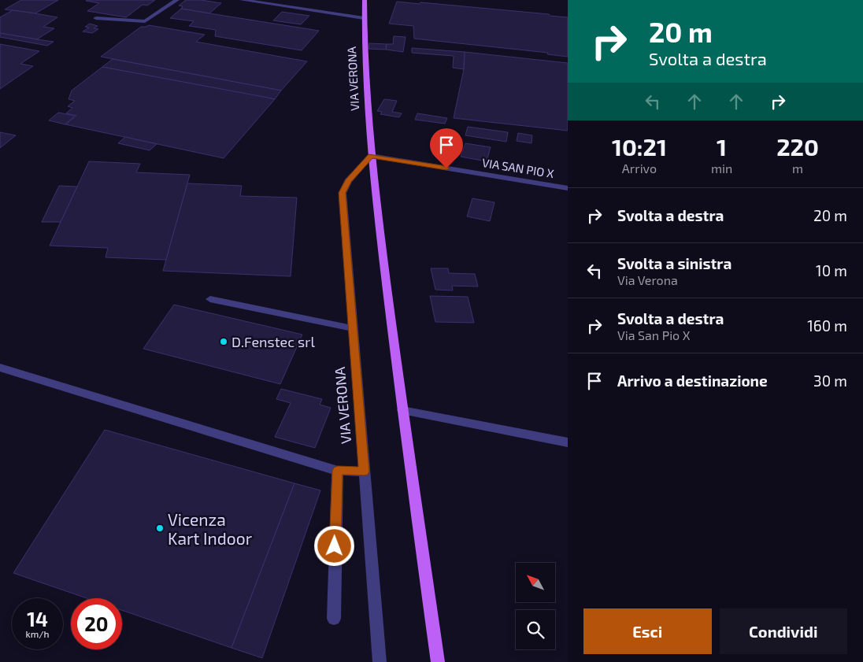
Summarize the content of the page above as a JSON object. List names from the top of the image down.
{
  "streets": {
    "main road": ["VIA VERONA"],
    "street": ["VIA SAN PIO X"]
  },
  "crossings": [
    ["VIA VERONA", "VIA SAN PIO X"]
  ],
  "places": ["D.Fenstec srl", "Vicenza Kart Indoor"],
  "north": "top left",
  "page": {
    "turn": ["20 m", "Svolta a destra"],
    "eta": [
      "10:21",
      "Arrivo",
      "1",
      "min",
      "220",
      "m"
    ],
    "list": [
      {
        "name": "Svolta a destra",
        "value": "20 m"
      },
      {
        "name": "Svolta a sinistra",
        "note": "Via Verona",
        "value": "10 m"
      },
      {
        "name": "Svolta a destra",
        "note": "Via San Pio X",
        "value": "160 m"
      },
      {
        "name": "Arrivo a destinazione",
        "value": "30 m"
      }
    ],
    "speed": "14 km/h",
    "limit": "20",
    "buttons": ["Esci", "Condividi"]
  }
}
